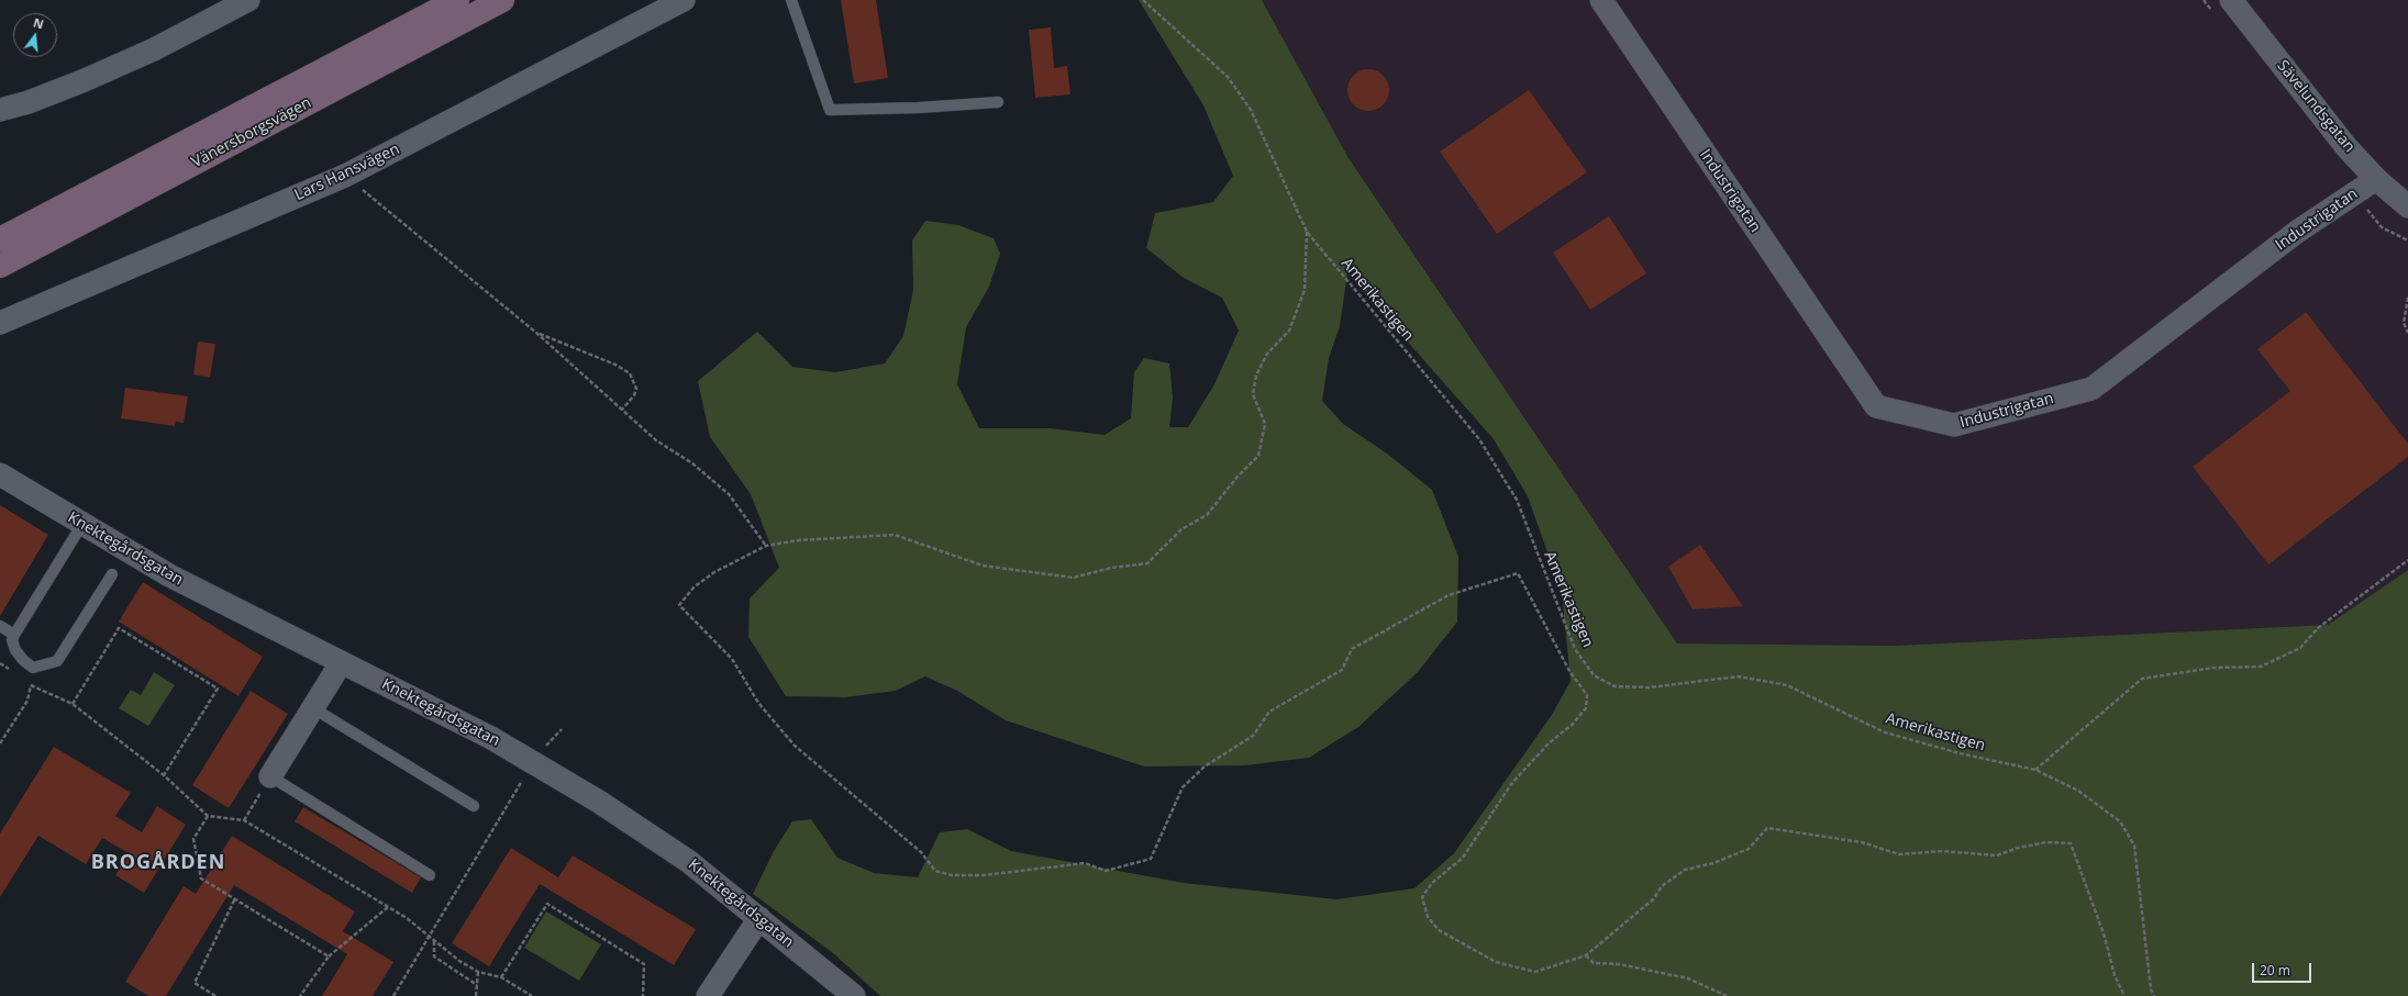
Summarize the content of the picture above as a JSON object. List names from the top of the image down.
{
  "streets": {
    "main road": ["Vänersborgsvägen"],
    "street": [
      "Sävelundsgatan",
      "Lars Hansvägen",
      "Industrigatan",
      "Knektegårdsgatan"
    ],
    "path": ["Amerikastigen"]
  },
  "crossings": [
    ["Sävelundsgatan", "Industrigatan"]
  ],
  "districts": ["BROGÅRDEN"],
  "scale_bar": "20 m",
  "north": "top"
}
